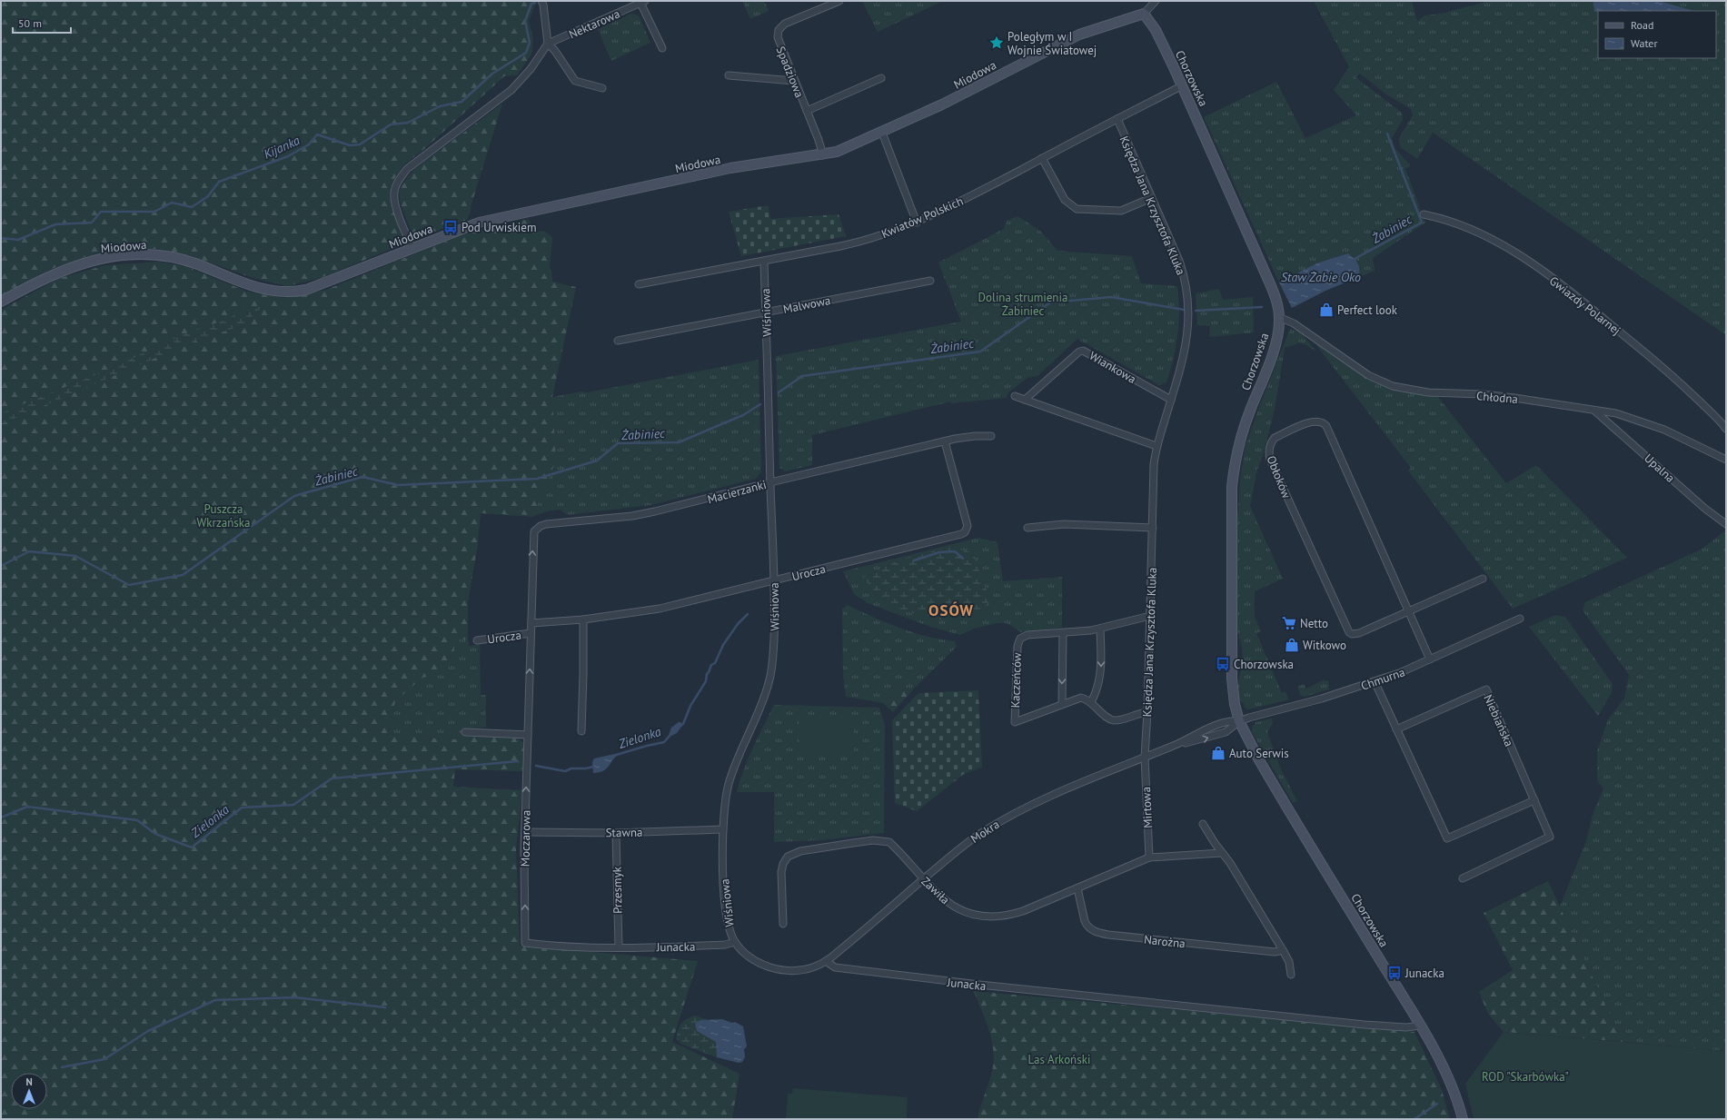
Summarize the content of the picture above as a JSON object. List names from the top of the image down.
{
  "streets": {
    "street": [
      "Nektarowa",
      "Spadziowa",
      "Miodowa",
      "Chorzowska",
      "Księdza Jana Krzysztofa Kluka",
      "Kwiatów Polskich",
      "Malwowa",
      "Gwiazdy Polarnej",
      "Wiśniowa",
      "Wiankowa",
      "Chłodna",
      "Upalna",
      "Obłoków",
      "Macierzanki",
      "Urocza",
      "Chmurna",
      "Kaczeńców",
      "Niebiańska",
      "Mirtowa",
      "Mokra",
      "Stawna",
      "Moczarowa",
      "Przesmyk",
      "Zawiła",
      "Narożna",
      "Junacka"
    ]
  },
  "crossings": [
    ["Spadziowa", "Miodowa"],
    ["Miodowa", "Chorzowska"],
    ["Chorzowska", "Kwiatów Polskich"],
    ["Chorzowska", "Chłodna"],
    ["Chorzowska", "Chmurna"],
    ["Chorzowska", "Mokra"],
    ["Chorzowska", "Junacka"],
    ["Księdza Jana Krzysztofa Kluka", "Kwiatów Polskich"],
    ["Księdza Jana Krzysztofa Kluka", "Wiankowa"],
    ["Księdza Jana Krzysztofa Kluka", "Kaczeńców"],
    ["Księdza Jana Krzysztofa Kluka", "Mirtowa"],
    ["Księdza Jana Krzysztofa Kluka", "Mokra"],
    ["Kwiatów Polskich", "Wiśniowa"],
    ["Malwowa", "Wiśniowa"],
    ["Wiśniowa", "Macierzanki"],
    ["Wiśniowa", "Urocza"],
    ["Wiśniowa", "Stawna"],
    ["Wiśniowa", "Junacka"],
    ["Chłodna", "Upalna"],
    ["Obłoków", "Chmurna"],
    ["Macierzanki", "Urocza"],
    ["Macierzanki", "Moczarowa"],
    ["Urocza", "Moczarowa"],
    ["Chmurna", "Mokra"],
    ["Mirtowa", "Mokra"],
    ["Mirtowa", "Zawiła"],
    ["Mokra", "Zawiła"],
    ["Mokra", "Junacka"],
    ["Stawna", "Moczarowa"],
    ["Stawna", "Przesmyk"],
    ["Moczarowa", "Junacka"],
    ["Przesmyk", "Junacka"],
    ["Zawiła", "Narożna"]
  ],
  "one_way": ["Moczarowa"],
  "districts": ["OSÓW"],
  "water": [
    "Kijanka",
    "Żabiniec",
    "Staw Żabie Oko",
    "Zielonka"
  ],
  "parks": [
    "Dolina strumienia Żabiniec",
    "Puszcza Wkrzańska",
    "Las Arkoński",
    "ROD \"Skarbówka\""
  ],
  "places": {
    "place": ["Poległym w I Wojnie Światowej"],
    "bus stop": ["Pod Urwiskiem", "Chorzowska", "Junacka"],
    "shop": ["Perfect look", "Witkowo", "Auto Serwis"],
    "supermarket": ["Netto"]
  },
  "legend": ["Road", "Water"],
  "scale_bar": "50 m",
  "north": "top"
}
